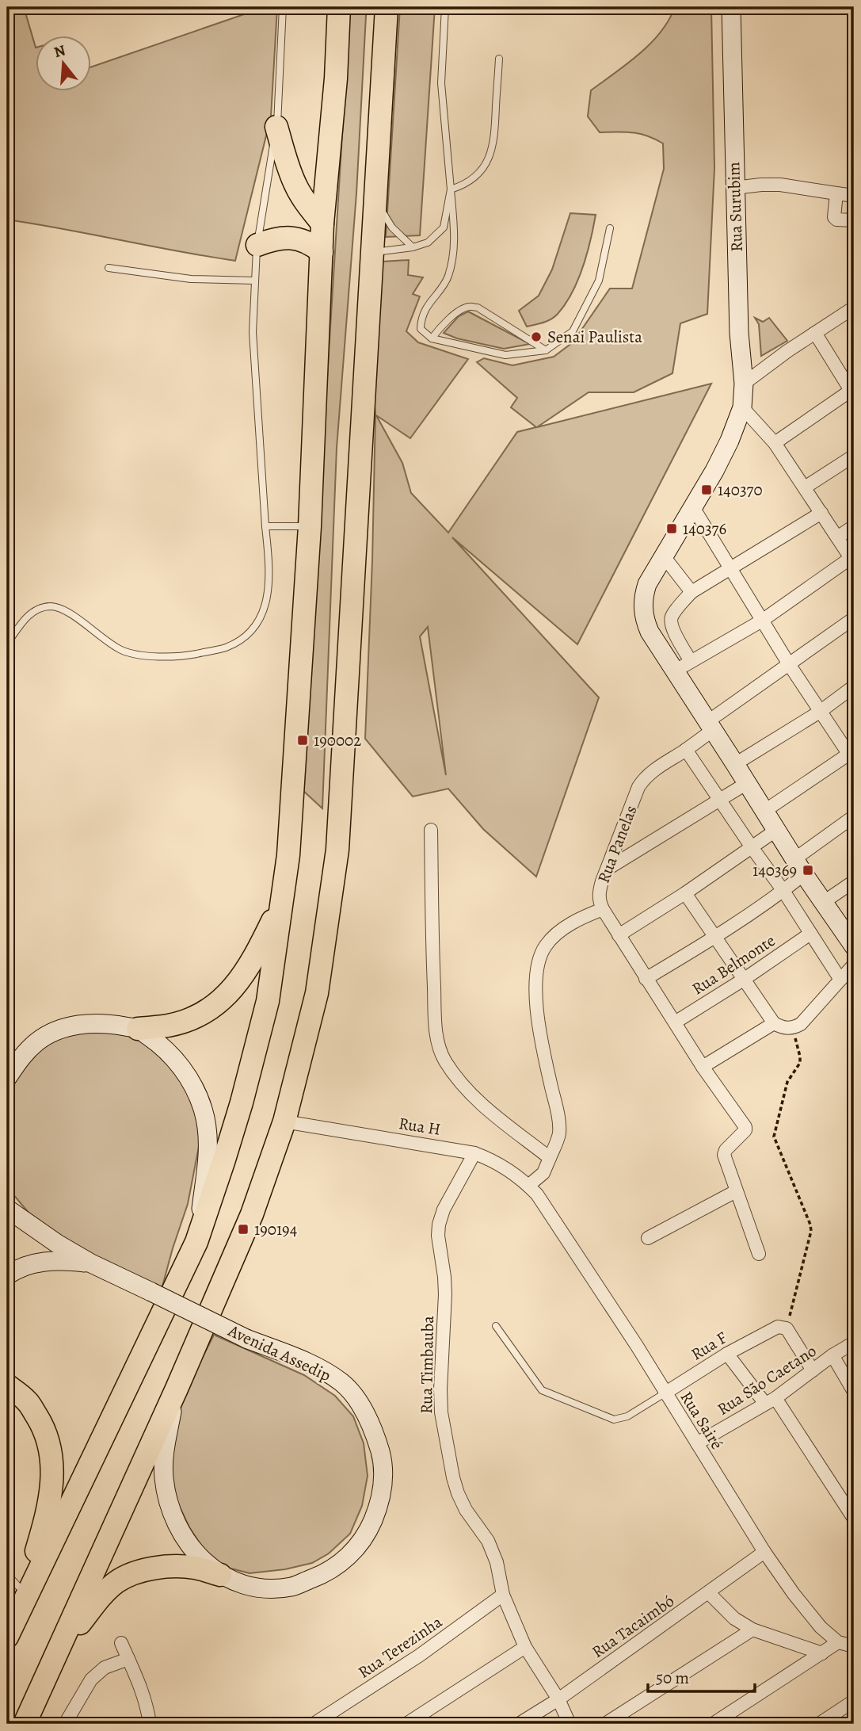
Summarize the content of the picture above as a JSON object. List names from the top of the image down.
{
  "streets": {
    "main road": ["Rua Surubim", "Avenida Assedip"],
    "street": [
      "Rua Panelas",
      "Rua Belmonte",
      "Rua H",
      "Rua F",
      "Rua Timbauba",
      "Rua São Caetano",
      "Rua Sairé",
      "Rua Tacaimbó",
      "Rua Terezinha"
    ]
  },
  "crossings": [
    ["Rua Panelas", "Rua Belmonte"],
    ["Rua H", "Rua Timbauba"],
    ["Rua H", "Rua Sairé"],
    ["Rua F", "Rua Sairé"],
    ["Rua Timbauba", "Rua Tacaimbó"],
    ["Rua Timbauba", "Rua Terezinha"],
    ["Rua São Caetano", "Rua Sairé"],
    ["Rua Sairé", "Rua Tacaimbó"]
  ],
  "places": {
    "other": ["Senai Paulista"],
    "transit": [
      "140370",
      "140376",
      "190002",
      "140369",
      "190194"
    ]
  },
  "scale_bar": "50 m",
  "north": "top"
}
